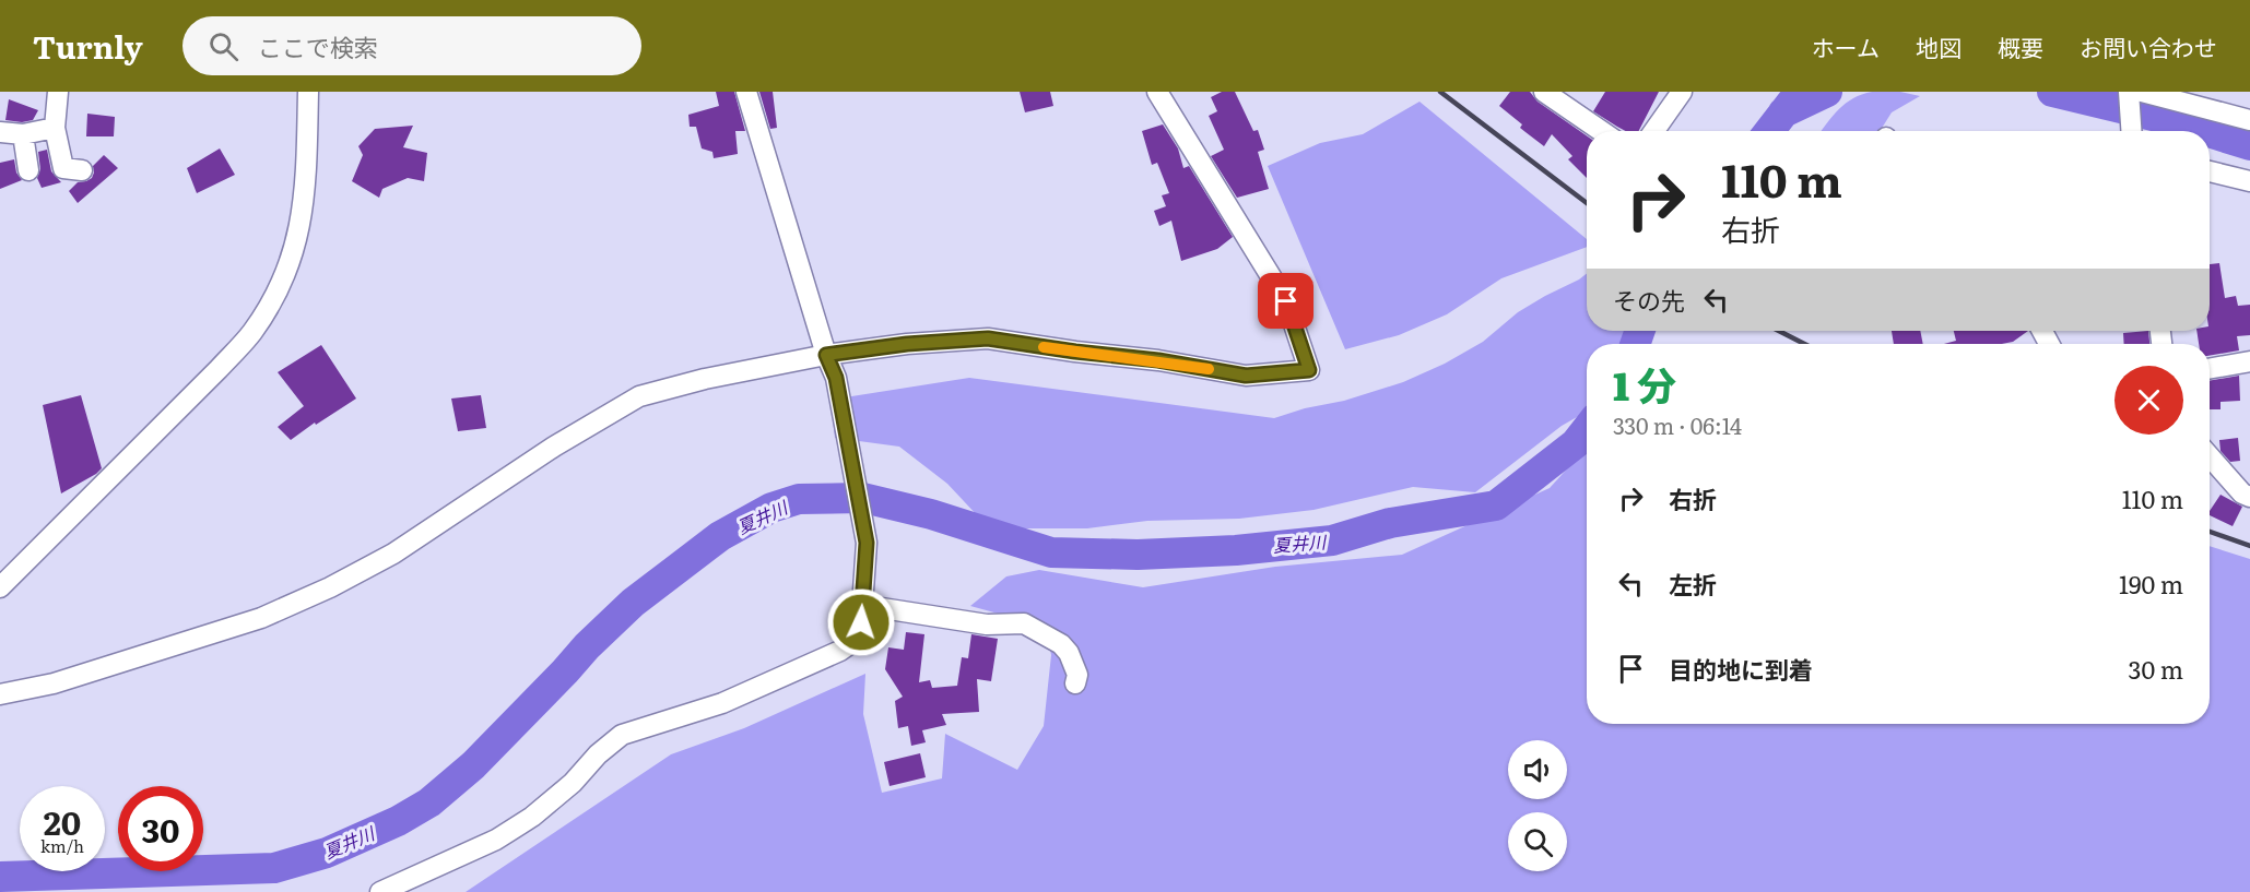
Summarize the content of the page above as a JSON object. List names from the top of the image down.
{
  "water": ["夏井川"],
  "page": {
    "header": "Turnly",
    "search": "ここで検索",
    "nav": [
      "ホーム",
      "地図",
      "概要",
      "お問い合わせ"
    ],
    "turn": ["110 m", "右折"],
    "then": "その先",
    "heading": ["1 分", "330 m · 06:14"],
    "list": [
      {
        "name": "右折",
        "value": "110 m"
      },
      {
        "name": "左折",
        "value": "190 m"
      },
      {
        "name": "目的地に到着",
        "value": "30 m"
      }
    ],
    "speed": "20 km/h",
    "limit": "30"
  }
}
